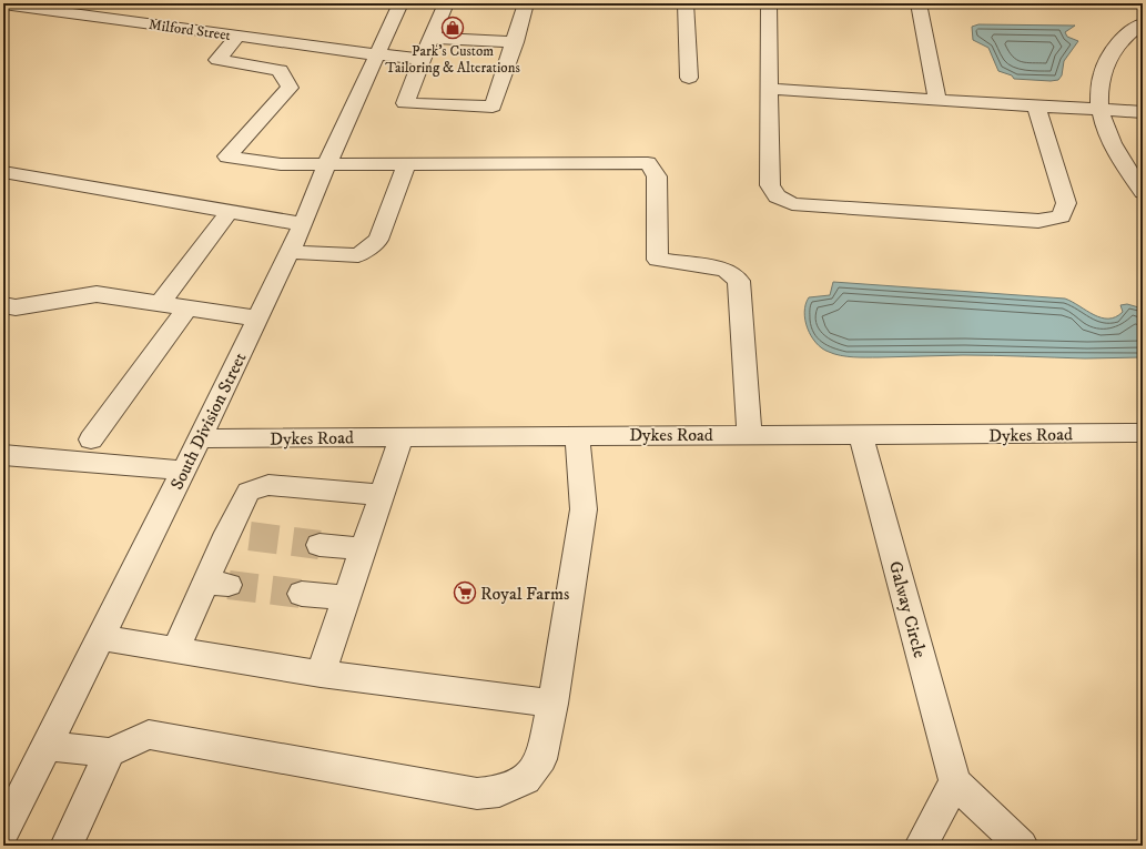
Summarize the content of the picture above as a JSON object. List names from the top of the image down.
{
  "streets": {
    "street": [
      "Milford Street",
      "South Division Street",
      "Dykes Road",
      "Galway Circle"
    ]
  },
  "crossings": [
    ["Milford Street", "South Division Street"],
    ["South Division Street", "Dykes Road"],
    ["Dykes Road", "Galway Circle"]
  ],
  "places": {
    "shop": ["Park's Custom Tailoring & Alterations"],
    "supermarket": ["Royal Farms"]
  }
}
